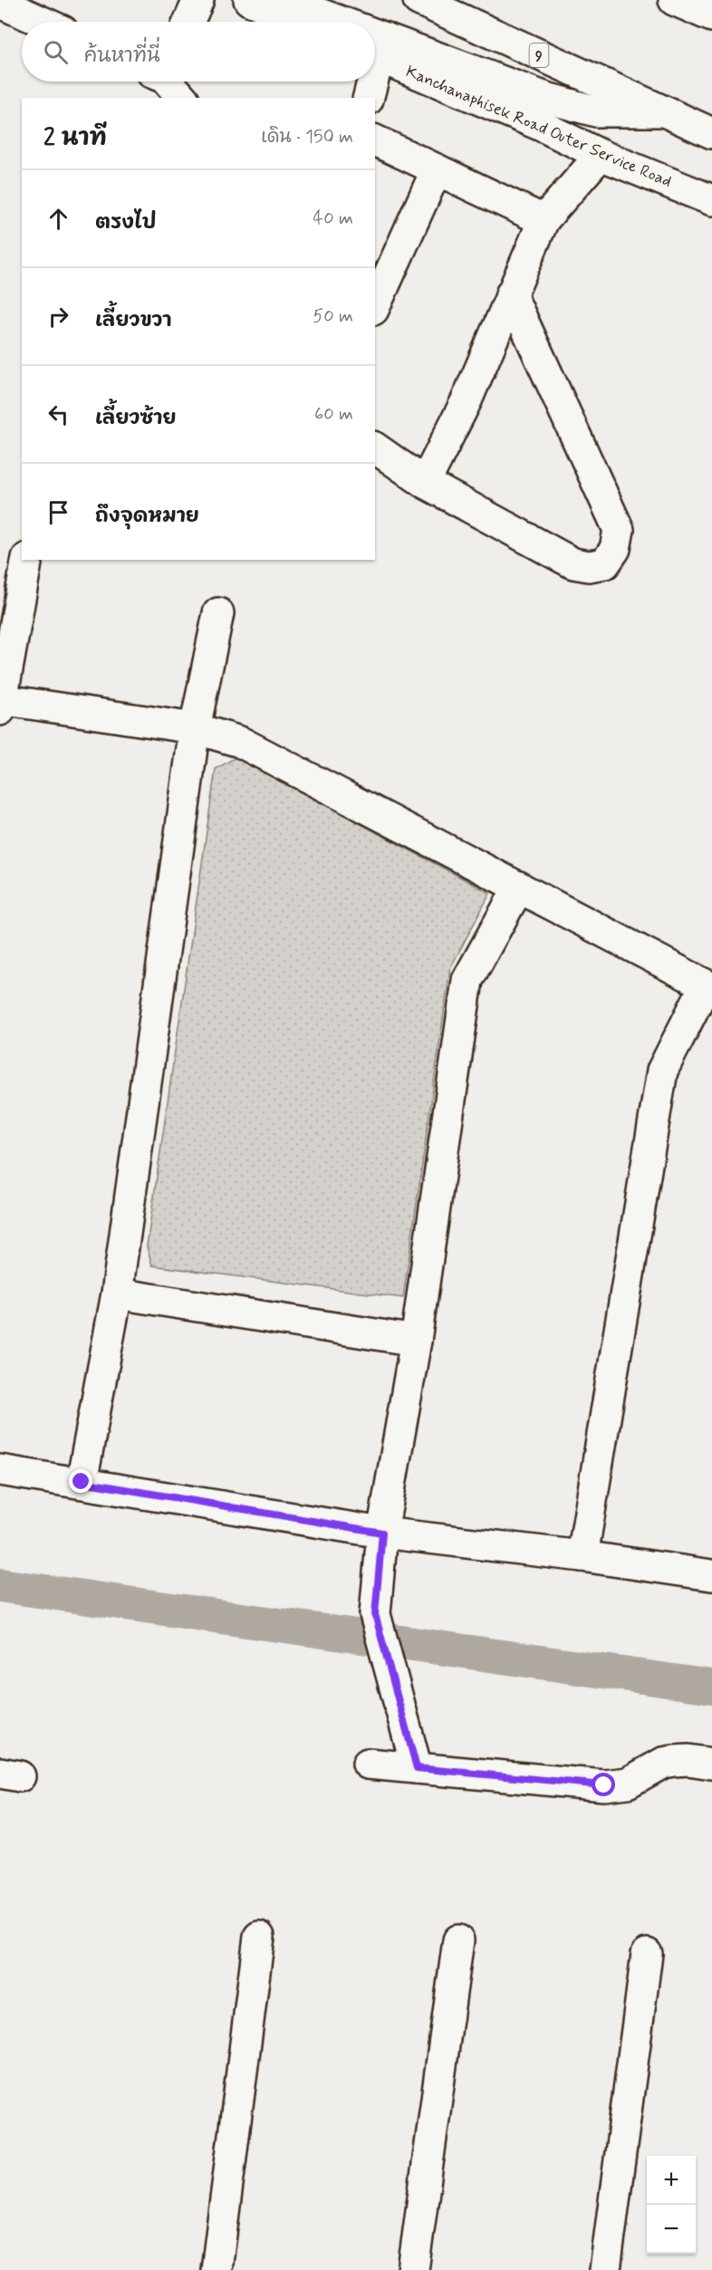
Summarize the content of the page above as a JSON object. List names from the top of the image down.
{
  "streets": {
    "main road": ["9", "Kanchanaphisek Road Outer Service Road"]
  },
  "page": {
    "search": "ค้นหาที่นี่",
    "heading": ["2 นาที", "เดิน · 150 m"],
    "list": [
      ["ตรงไป", "40 m"],
      ["เลี้ยวขวา", "50 m"],
      ["เลี้ยวซ้าย", "60 m"],
      "ถึงจุดหมาย"
    ],
    "map_buttons": ["+", "−"]
  }
}
